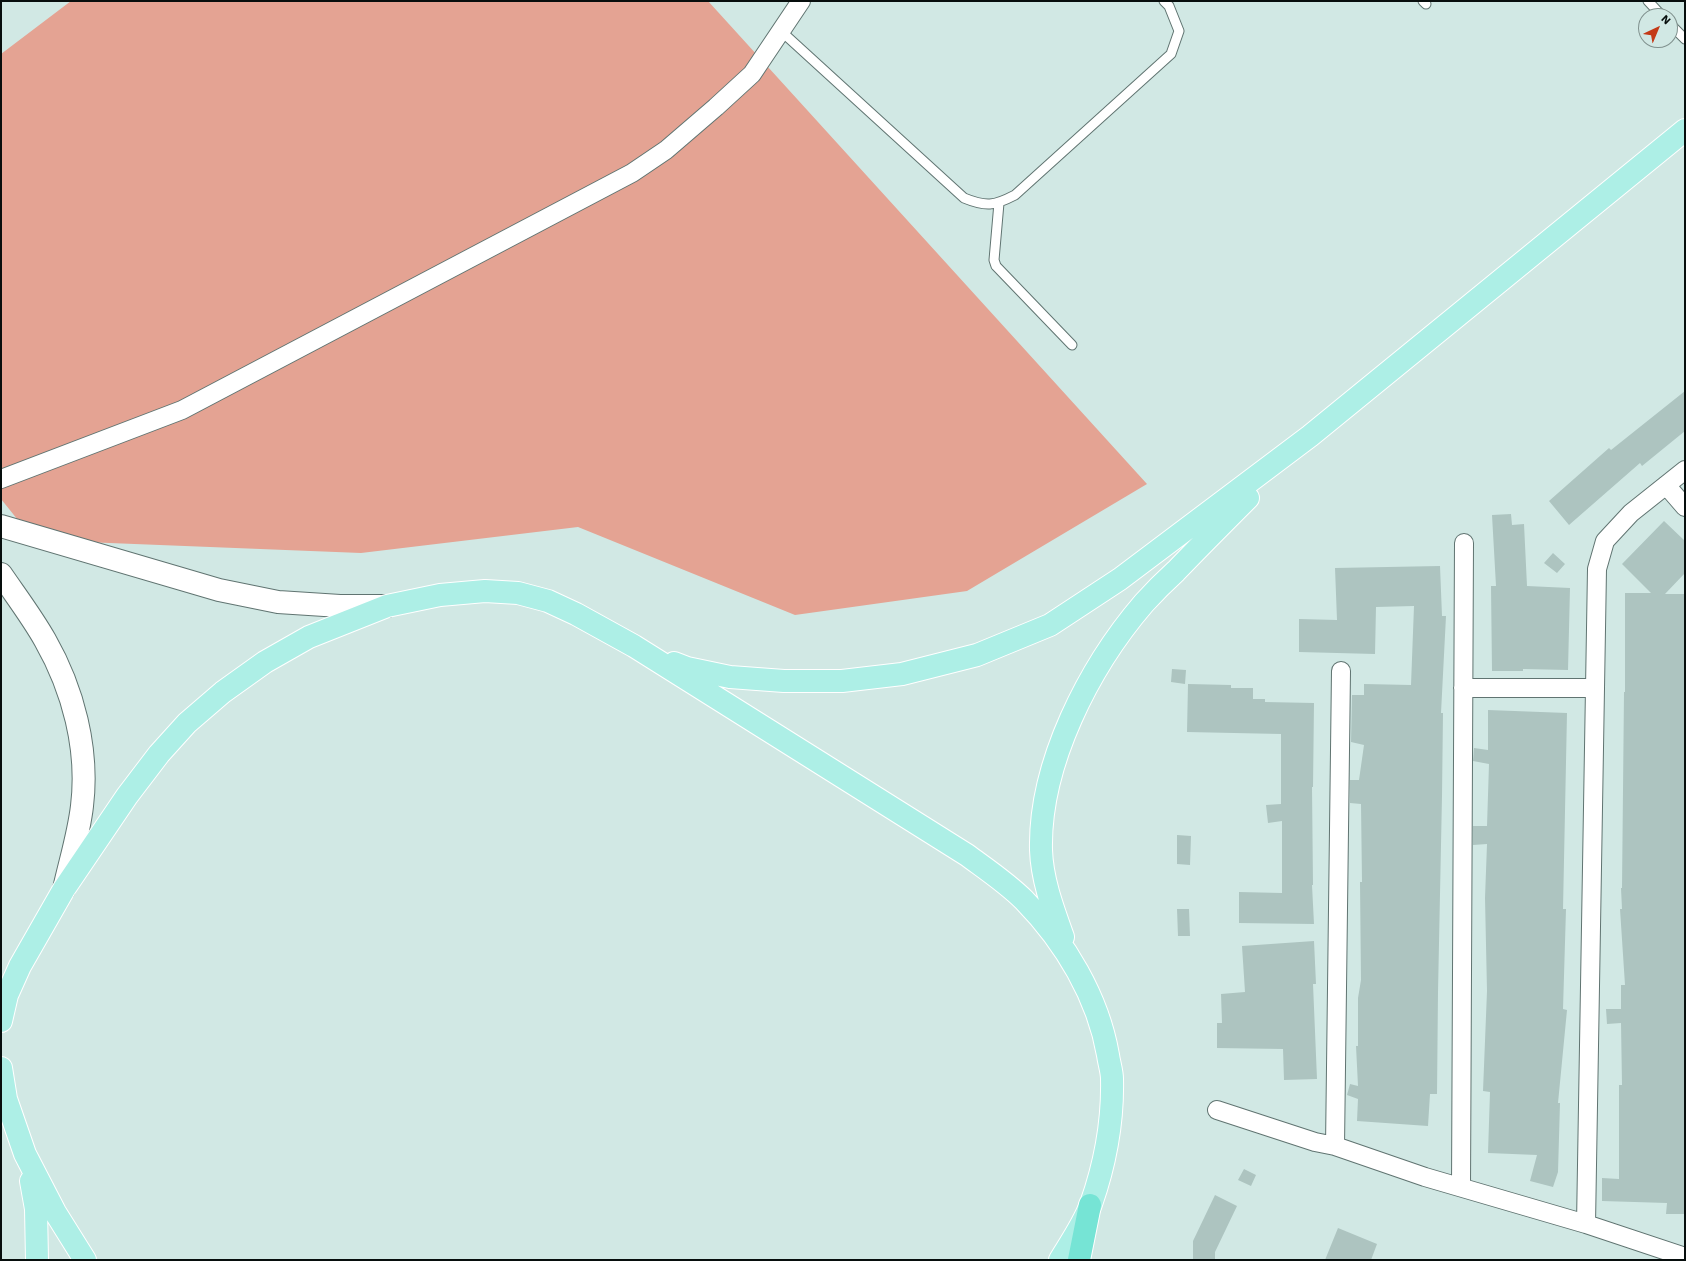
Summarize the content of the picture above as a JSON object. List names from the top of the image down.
{
  "north": "top right"
}
